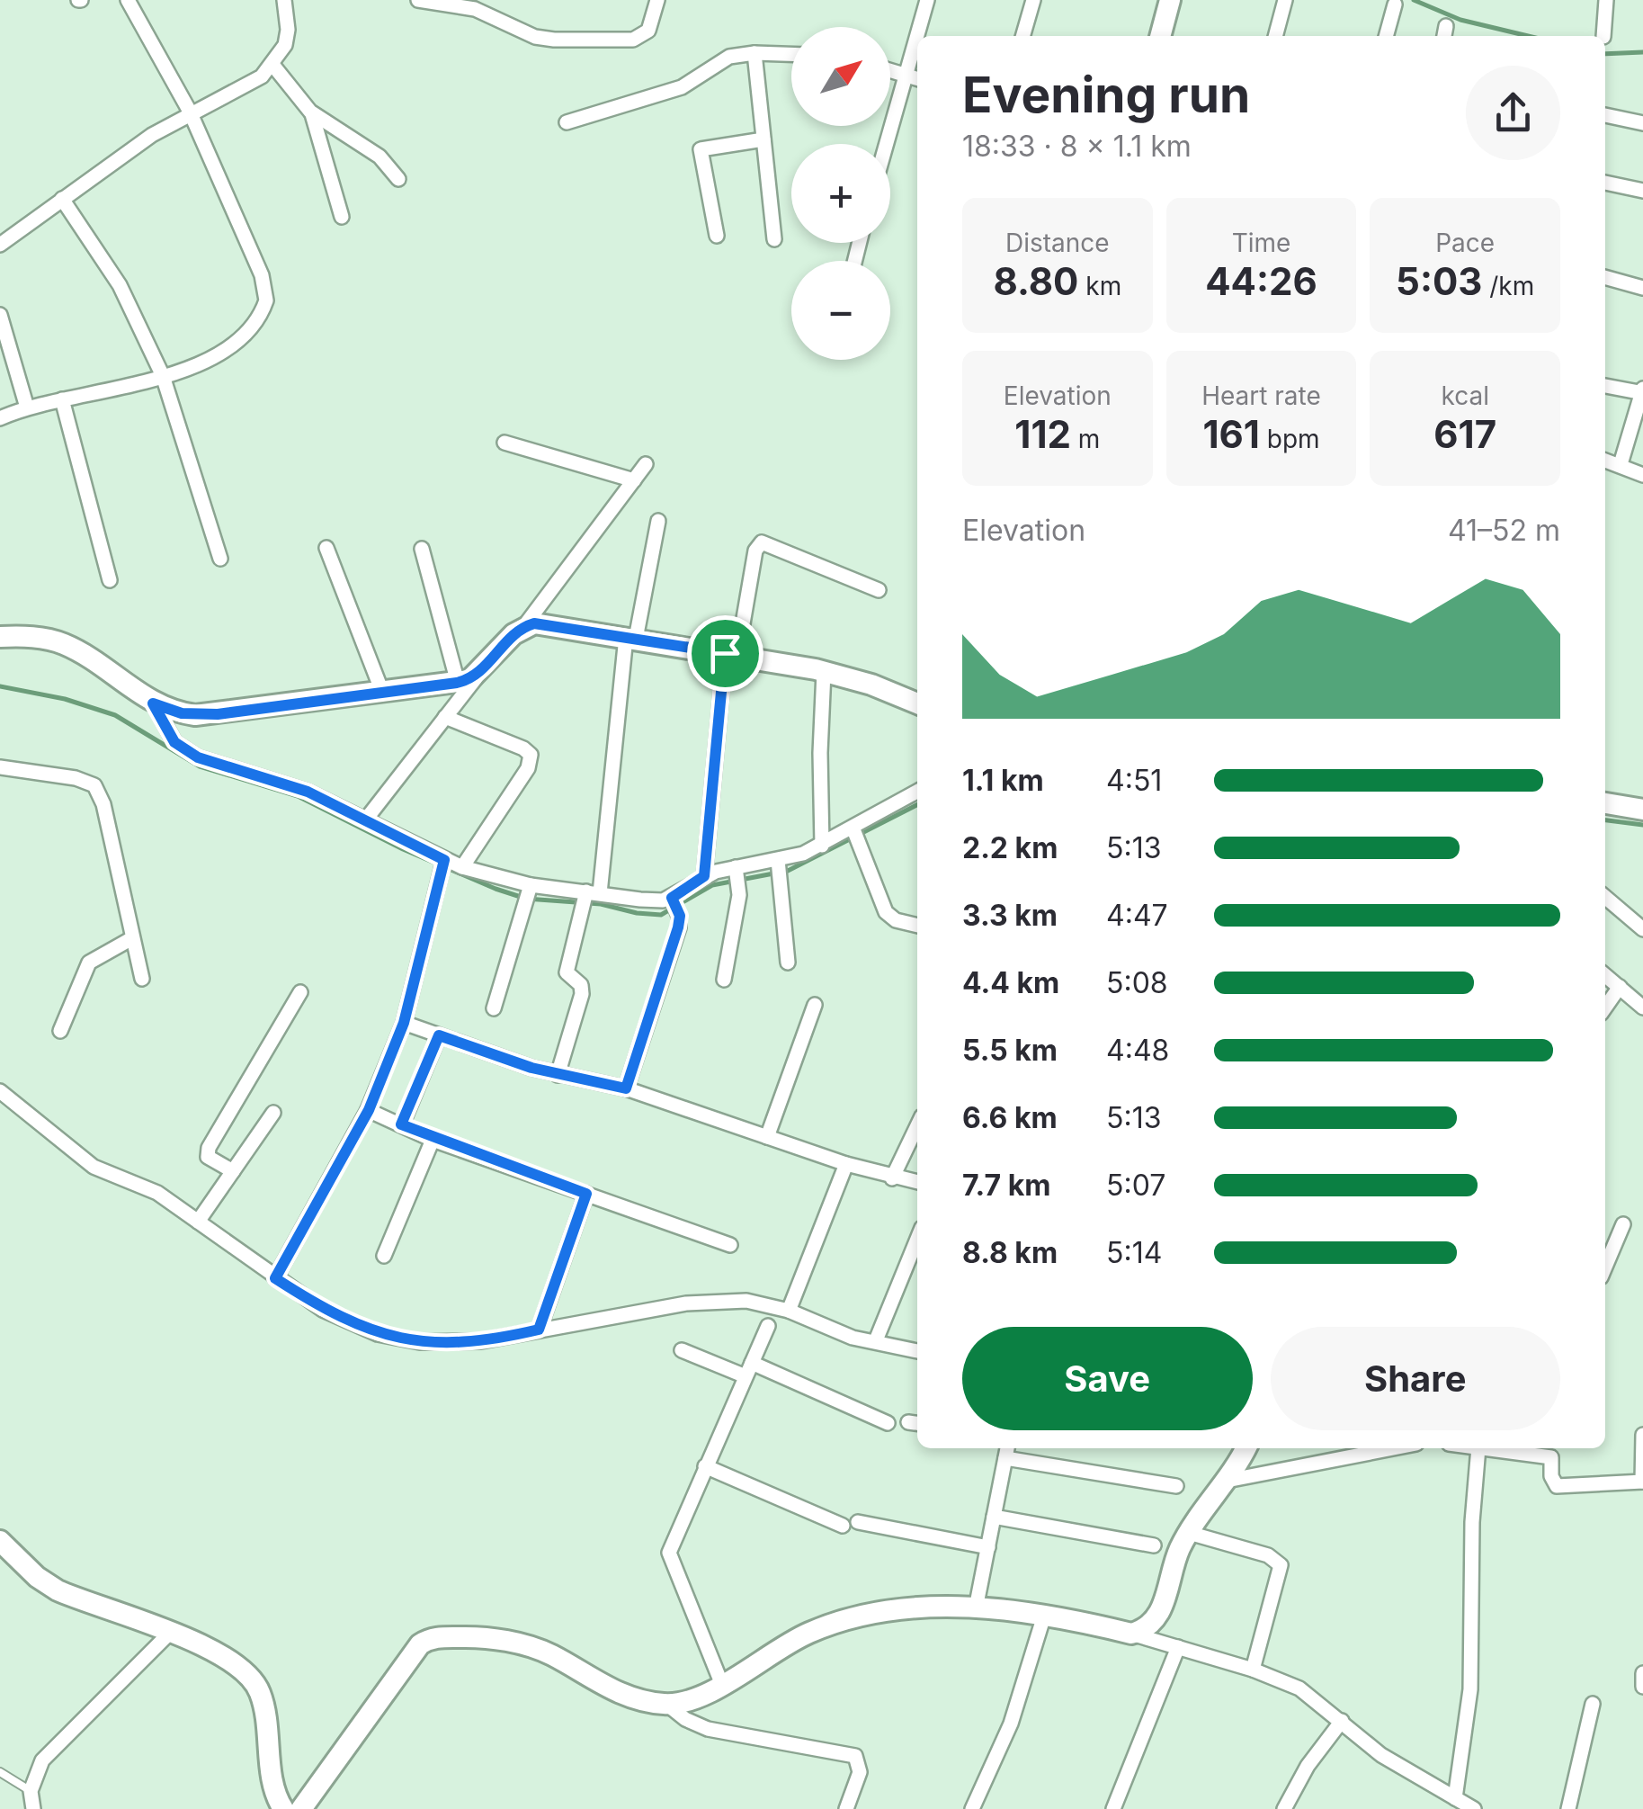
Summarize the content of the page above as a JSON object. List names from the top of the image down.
{
  "north": "top right",
  "page": {
    "map_buttons": ["+", "−"],
    "heading": ["Evening run", "18:33 · 8 × 1.1 km"],
    "stats": [
      ["Distance", "8.80 km"],
      ["Time", "44:26"],
      ["Pace", "5:03 /km"],
      ["Elevation", "112 m"],
      ["Heart rate", "161 bpm"],
      ["kcal", "617"]
    ],
    "chart": ["Elevation", "41–52 m"],
    "list": [
      {
        "name": "1.1 km",
        "note": "4:51"
      },
      {
        "name": "2.2 km",
        "note": "5:13"
      },
      {
        "name": "3.3 km",
        "note": "4:47"
      },
      {
        "name": "4.4 km",
        "note": "5:08"
      },
      {
        "name": "5.5 km",
        "note": "4:48"
      },
      {
        "name": "6.6 km",
        "note": "5:13"
      },
      {
        "name": "7.7 km",
        "note": "5:07"
      },
      {
        "name": "8.8 km",
        "note": "5:14"
      }
    ],
    "buttons": ["Save", "Share"]
  }
}
